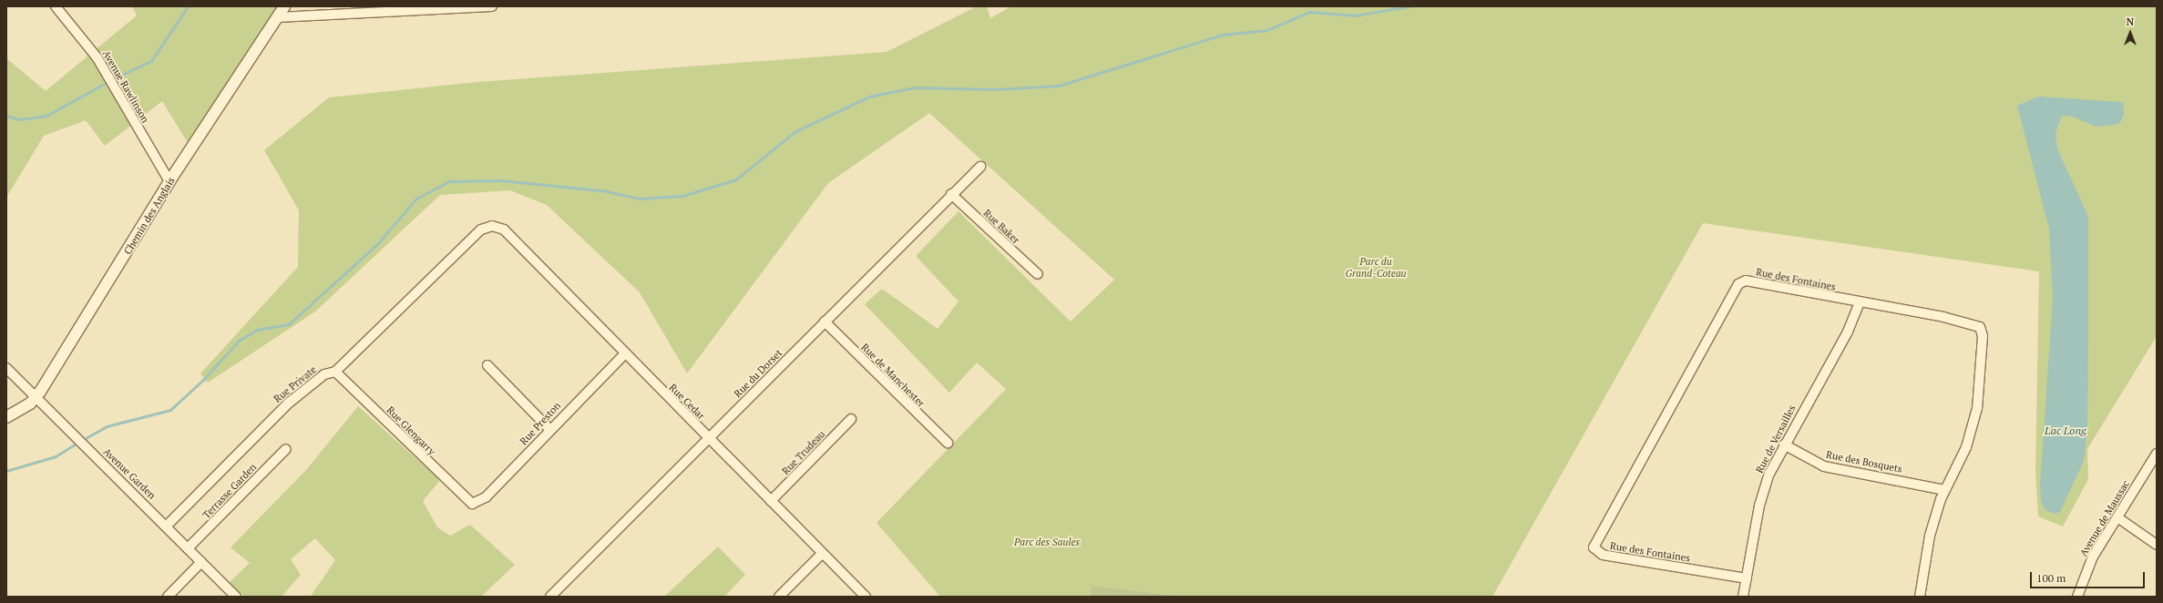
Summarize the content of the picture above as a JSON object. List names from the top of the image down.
{
  "streets": {
    "street": [
      "Avenue Rawlinson",
      "Chemin des Anglais",
      "Rue Baker",
      "Rue des Fontaines",
      "Rue du Dorset",
      "Rue de Manchester",
      "Rue Private",
      "Rue Cedar",
      "Rue Preston",
      "Rue Glengarry",
      "Rue de Versailles",
      "Rue Trudeau",
      "Rue des Bosquets",
      "Avenue Garden",
      "Terrasse Garden",
      "Avenue de Maussac"
    ]
  },
  "crossings": [
    ["Avenue Rawlinson", "Chemin des Anglais"],
    ["Chemin des Anglais", "Avenue Garden"],
    ["Rue Baker", "Rue du Dorset"],
    ["Rue des Fontaines", "Rue de Versailles"],
    ["Rue des Fontaines", "Rue des Bosquets"],
    ["Rue du Dorset", "Rue de Manchester"],
    ["Rue du Dorset", "Rue Cedar"],
    ["Rue Private", "Rue Cedar"],
    ["Rue Private", "Rue Glengarry"],
    ["Rue Private", "Avenue Garden"],
    ["Rue Cedar", "Rue Preston"],
    ["Rue Cedar", "Rue Trudeau"],
    ["Rue Preston", "Rue Glengarry"],
    ["Rue de Versailles", "Rue des Bosquets"],
    ["Avenue Garden", "Terrasse Garden"]
  ],
  "water": ["Lac Long"],
  "parks": ["Parc du Grand-Coteau", "Parc des Saules"],
  "scale_bar": "100 m",
  "north": "top"
}
